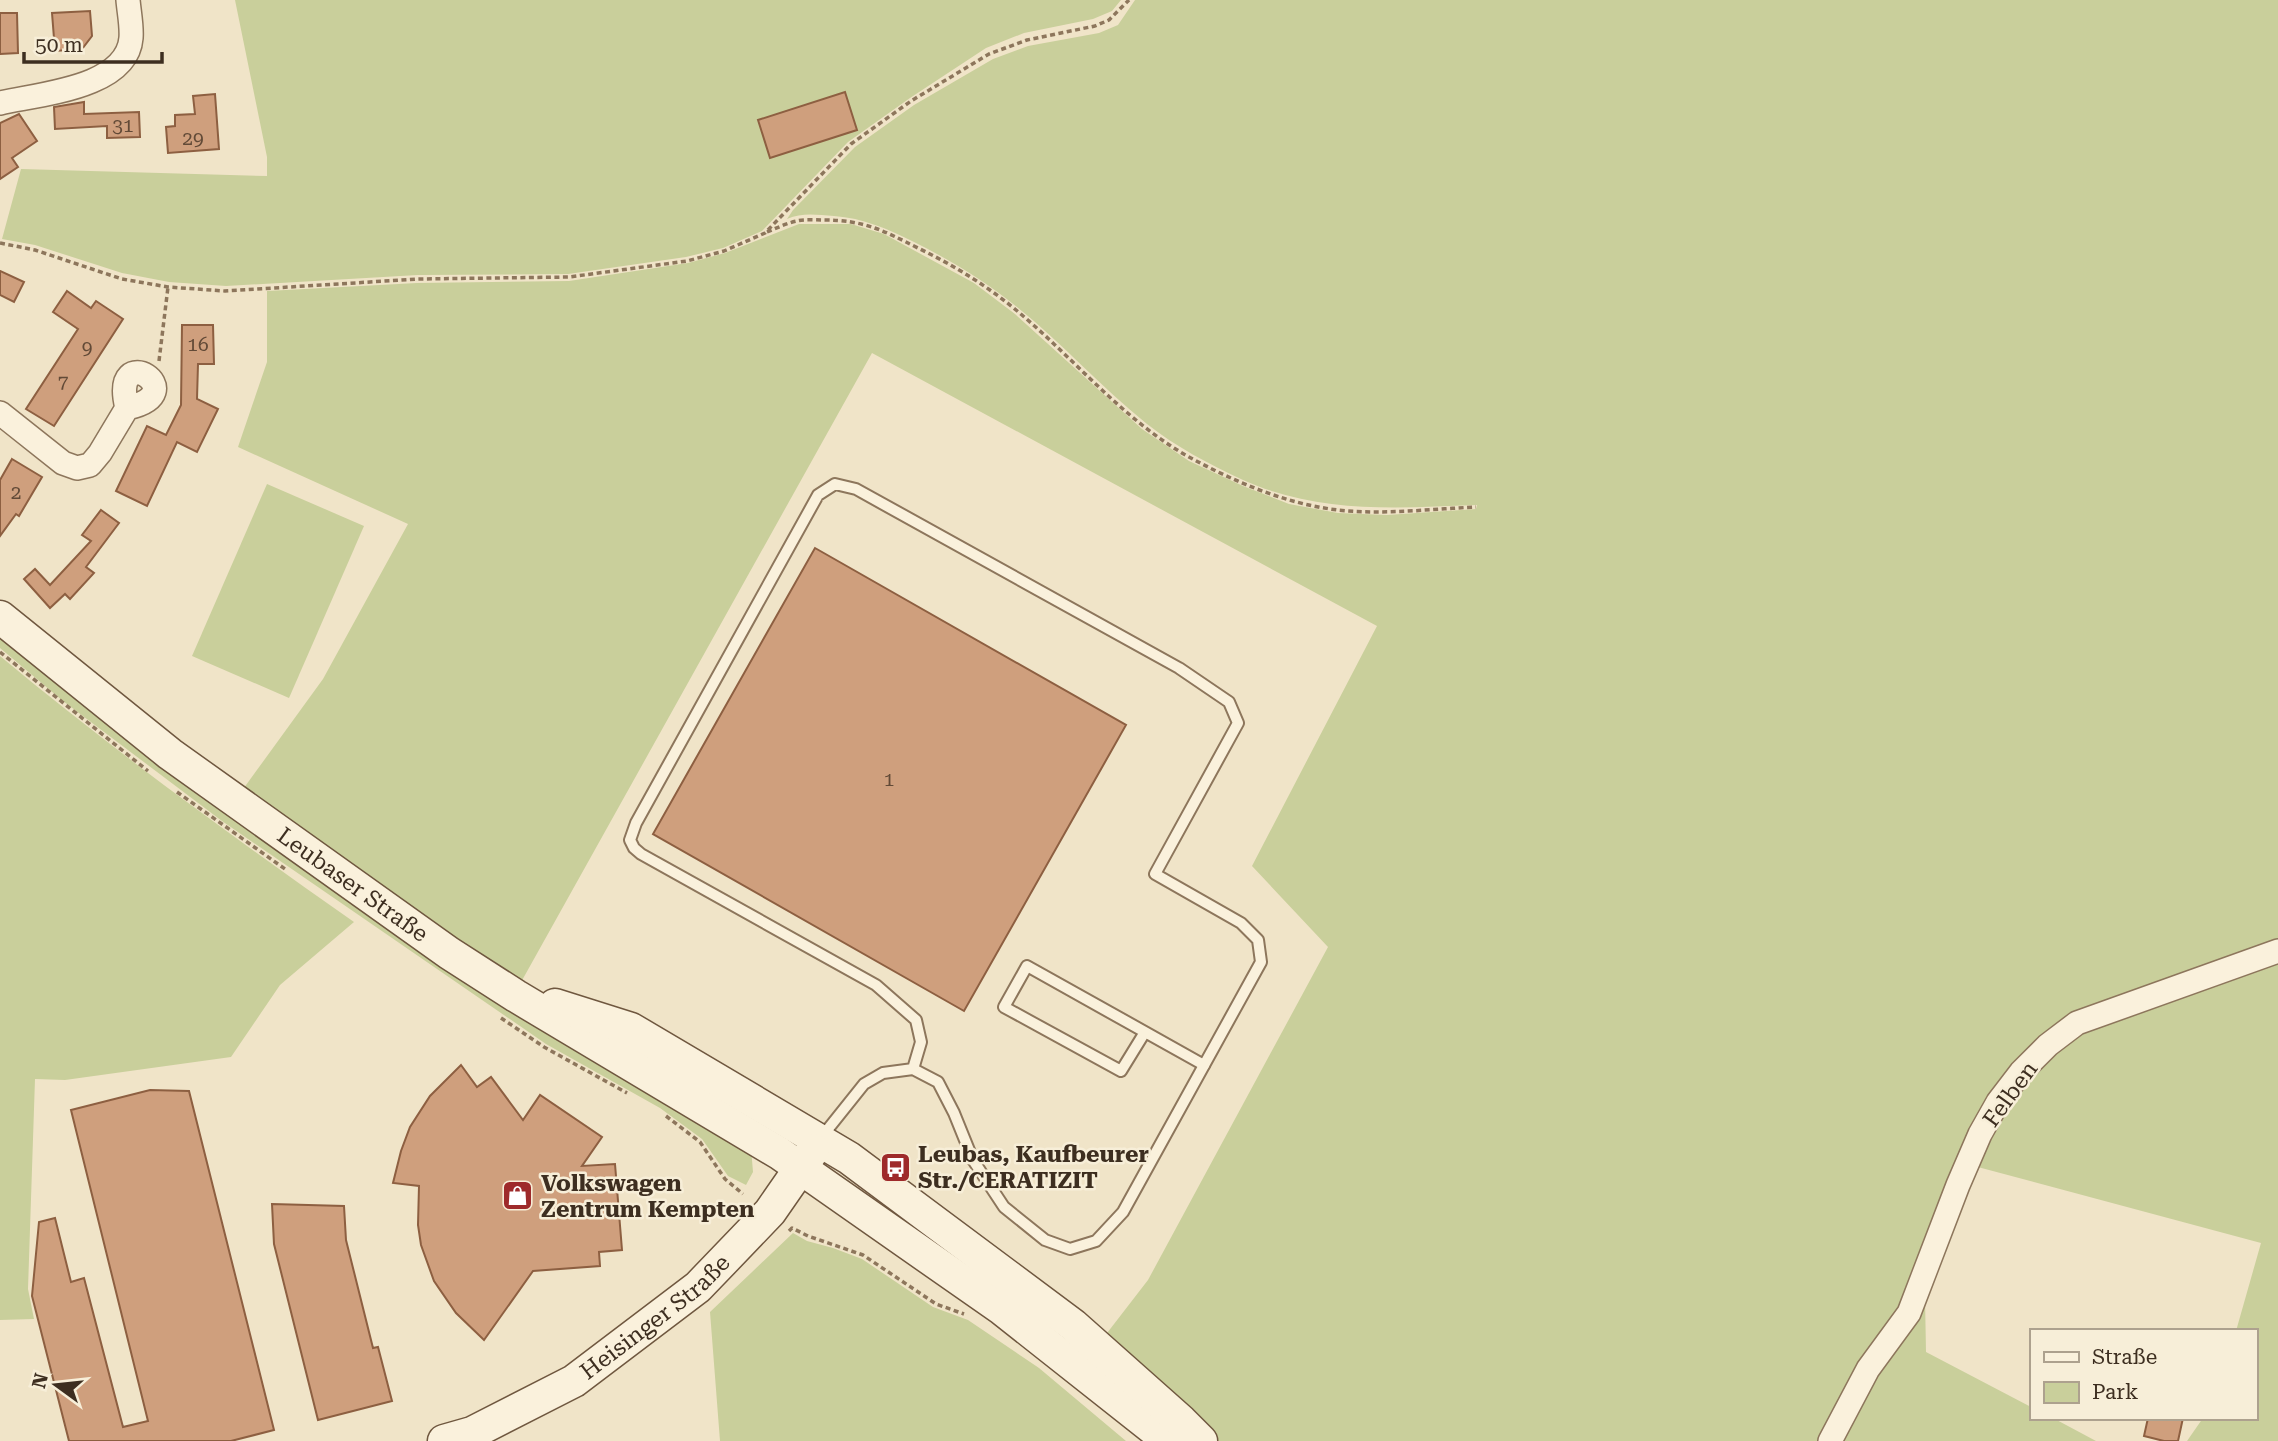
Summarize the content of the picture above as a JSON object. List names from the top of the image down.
{
  "streets": {
    "main road": ["Leubaser Straße", "Heisinger Straße"],
    "street": ["Felben"]
  },
  "crossings": [
    ["Leubaser Straße", "Heisinger Straße"]
  ],
  "places": {
    "bus stop": ["Leubas, Kaufbeurer Str./CERATIZIT"],
    "shop": ["Volkswagen Zentrum Kempten"]
  },
  "house_numbers": [
    "31",
    "29",
    "16",
    "9",
    "7",
    "2",
    "1"
  ],
  "legend": ["Straße", "Park"],
  "scale_bar": "50 m",
  "north": "left"
}
